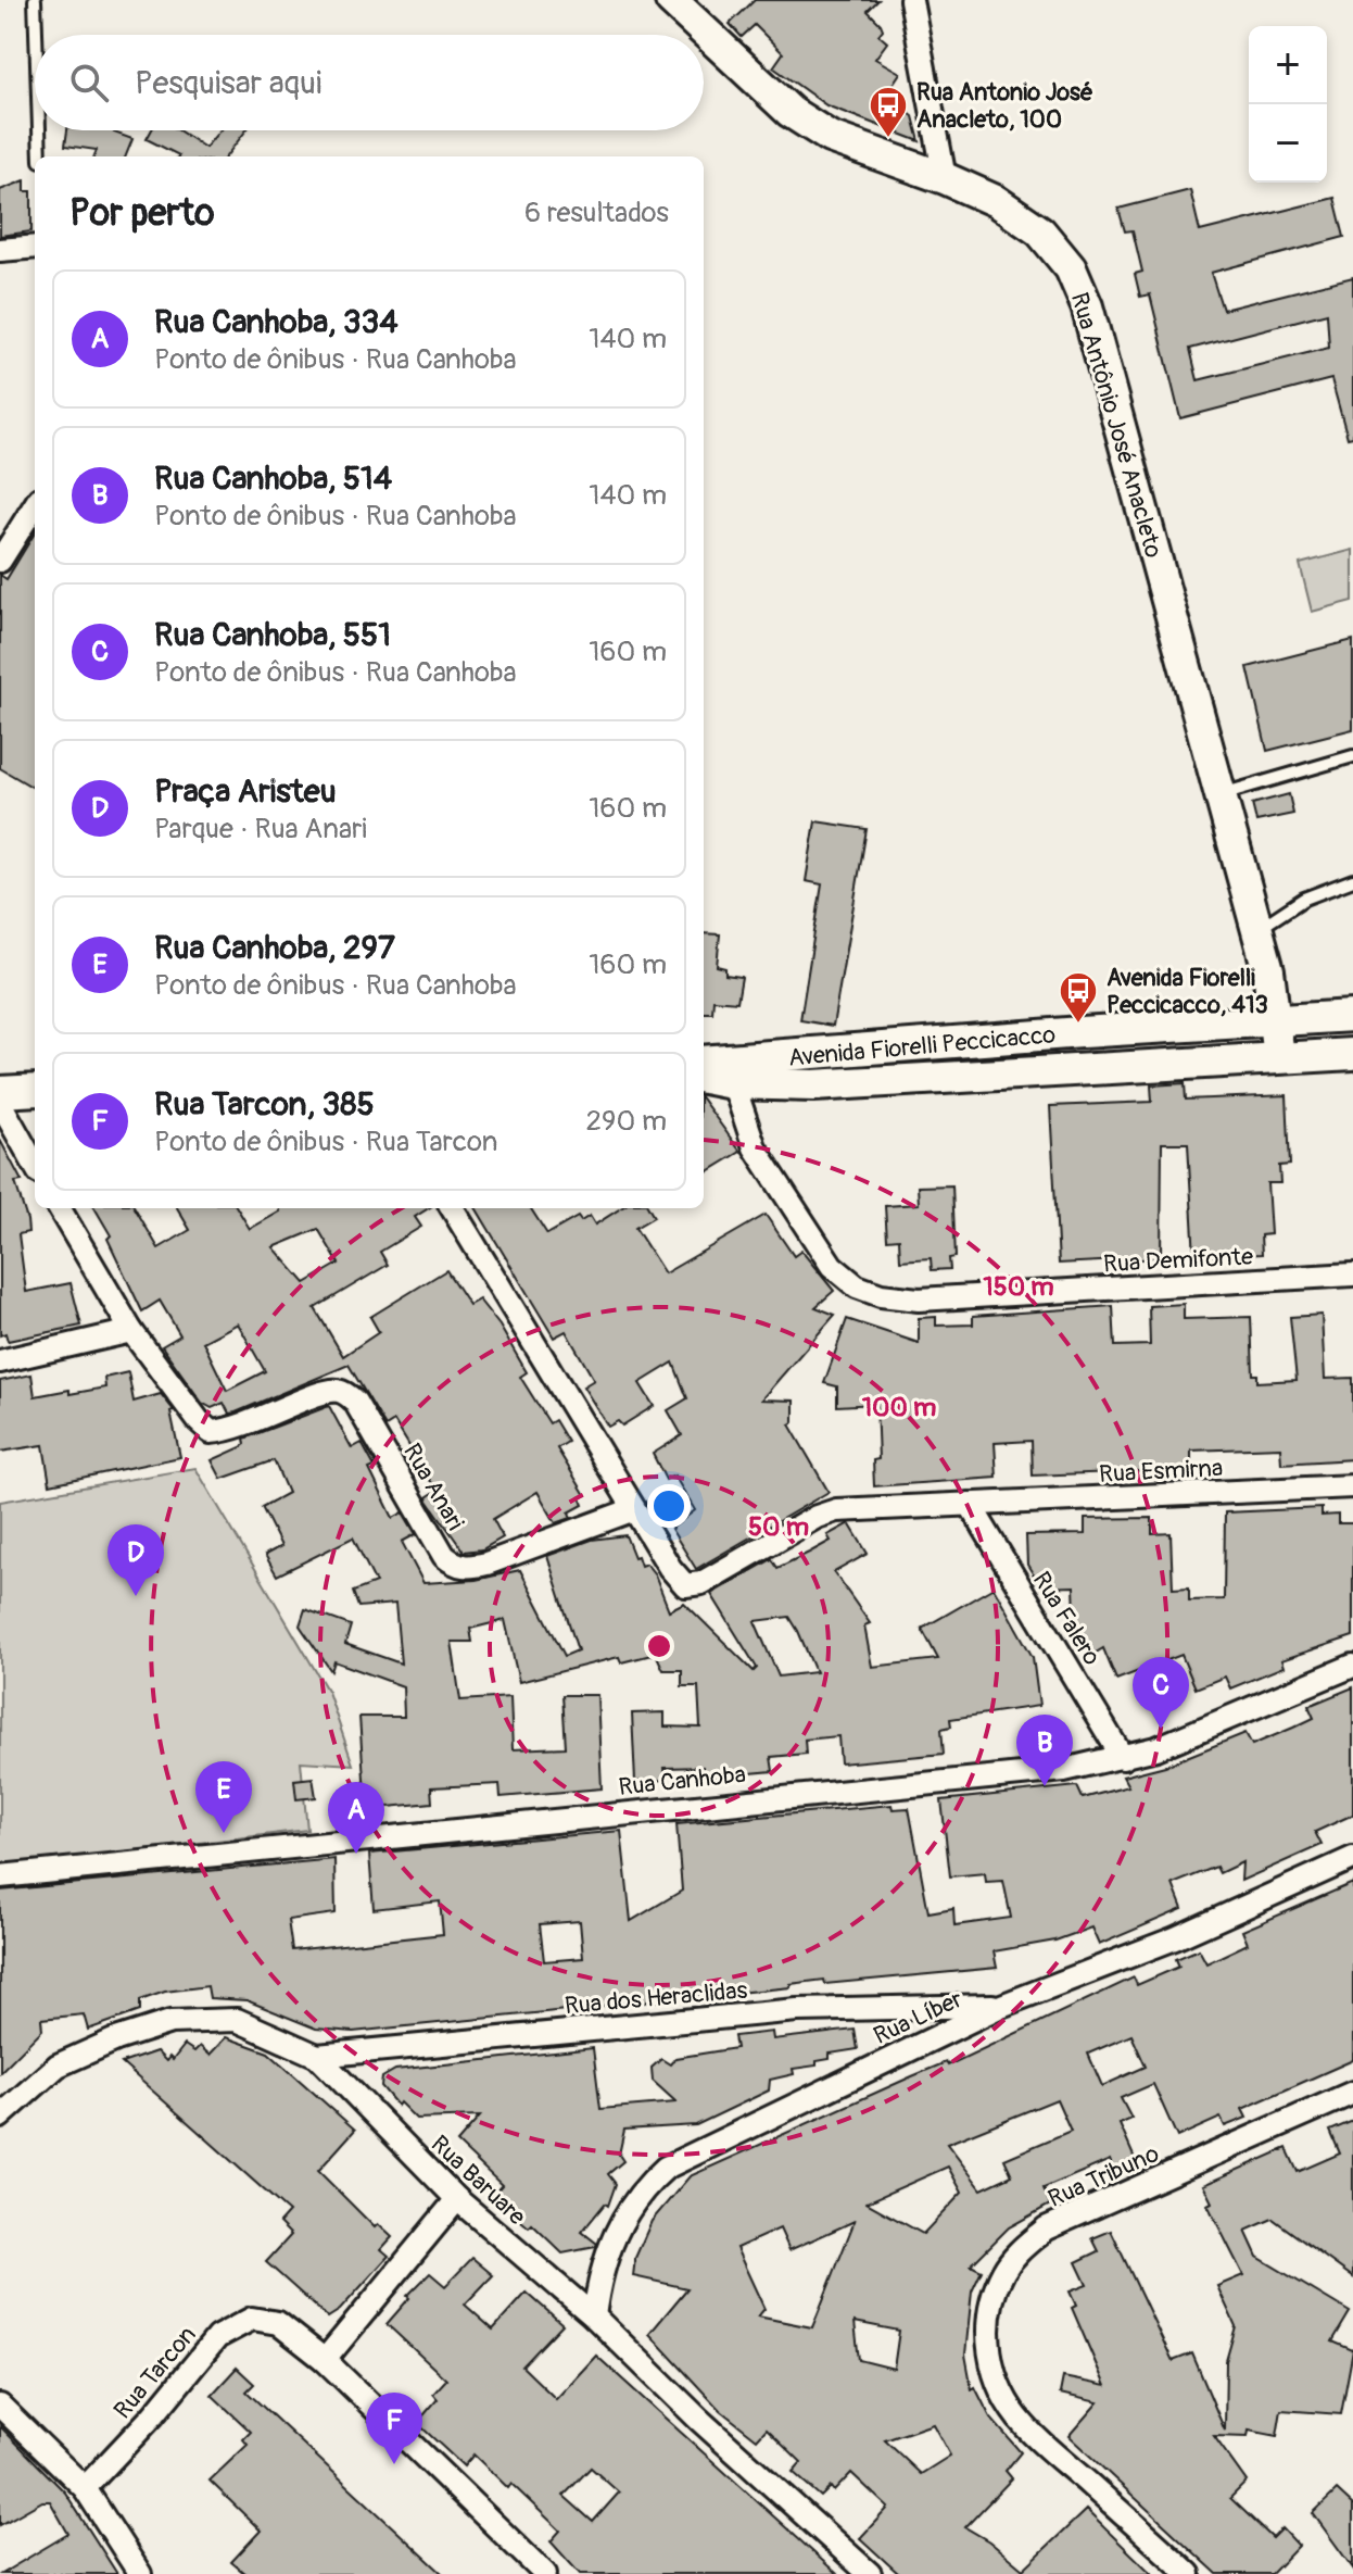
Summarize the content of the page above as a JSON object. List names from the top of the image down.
{
  "streets": {
    "main road": ["Rua Antônio José Anacleto", "Avenida Fiorelli Peccicacco"],
    "street": [
      "Rua Demifonte",
      "Rua Esmirna",
      "Rua Anari",
      "Rua Falero",
      "Rua Canhoba",
      "Rua dos Heraclidas",
      "Rua Líber",
      "Rua Tribuno",
      "Rua Baruare",
      "Rua Tarcon"
    ]
  },
  "crossings": [
    ["Rua Antônio José Anacleto", "Avenida Fiorelli Peccicacco"],
    ["Avenida Fiorelli Peccicacco", "Rua Demifonte"],
    ["Rua Esmirna", "Rua Anari"],
    ["Rua Esmirna", "Rua Falero"],
    ["Rua Falero", "Rua Canhoba"],
    ["Rua dos Heraclidas", "Rua Líber"],
    ["Rua dos Heraclidas", "Rua Baruare"],
    ["Rua Líber", "Rua Baruare"]
  ],
  "places": {
    "bus stop": ["Rua Antonio José Anacleto, 100", "Avenida Fiorelli Peccicacco, 413"]
  },
  "page": {
    "map_buttons": ["+", "−"],
    "search": "Pesquisar aqui",
    "heading": ["Por perto", "6 resultados"],
    "list": [
      {
        "mark": "A",
        "name": "Rua Canhoba, 334",
        "note": "Ponto de ônibus · Rua Canhoba",
        "value": "140 m"
      },
      {
        "mark": "B",
        "name": "Rua Canhoba, 514",
        "note": "Ponto de ônibus · Rua Canhoba",
        "value": "140 m"
      },
      {
        "mark": "C",
        "name": "Rua Canhoba, 551",
        "note": "Ponto de ônibus · Rua Canhoba",
        "value": "160 m"
      },
      {
        "mark": "D",
        "name": "Praça Aristeu",
        "note": "Parque · Rua Anari",
        "value": "160 m"
      },
      {
        "mark": "E",
        "name": "Rua Canhoba, 297",
        "note": "Ponto de ônibus · Rua Canhoba",
        "value": "160 m"
      },
      {
        "mark": "F",
        "name": "Rua Tarcon, 385",
        "note": "Ponto de ônibus · Rua Tarcon",
        "value": "290 m"
      }
    ],
    "pins": [
      "D",
      "C",
      "B",
      "E",
      "A",
      "F"
    ]
  },
  "rings": ["150 m", "100 m", "50 m"]
}
